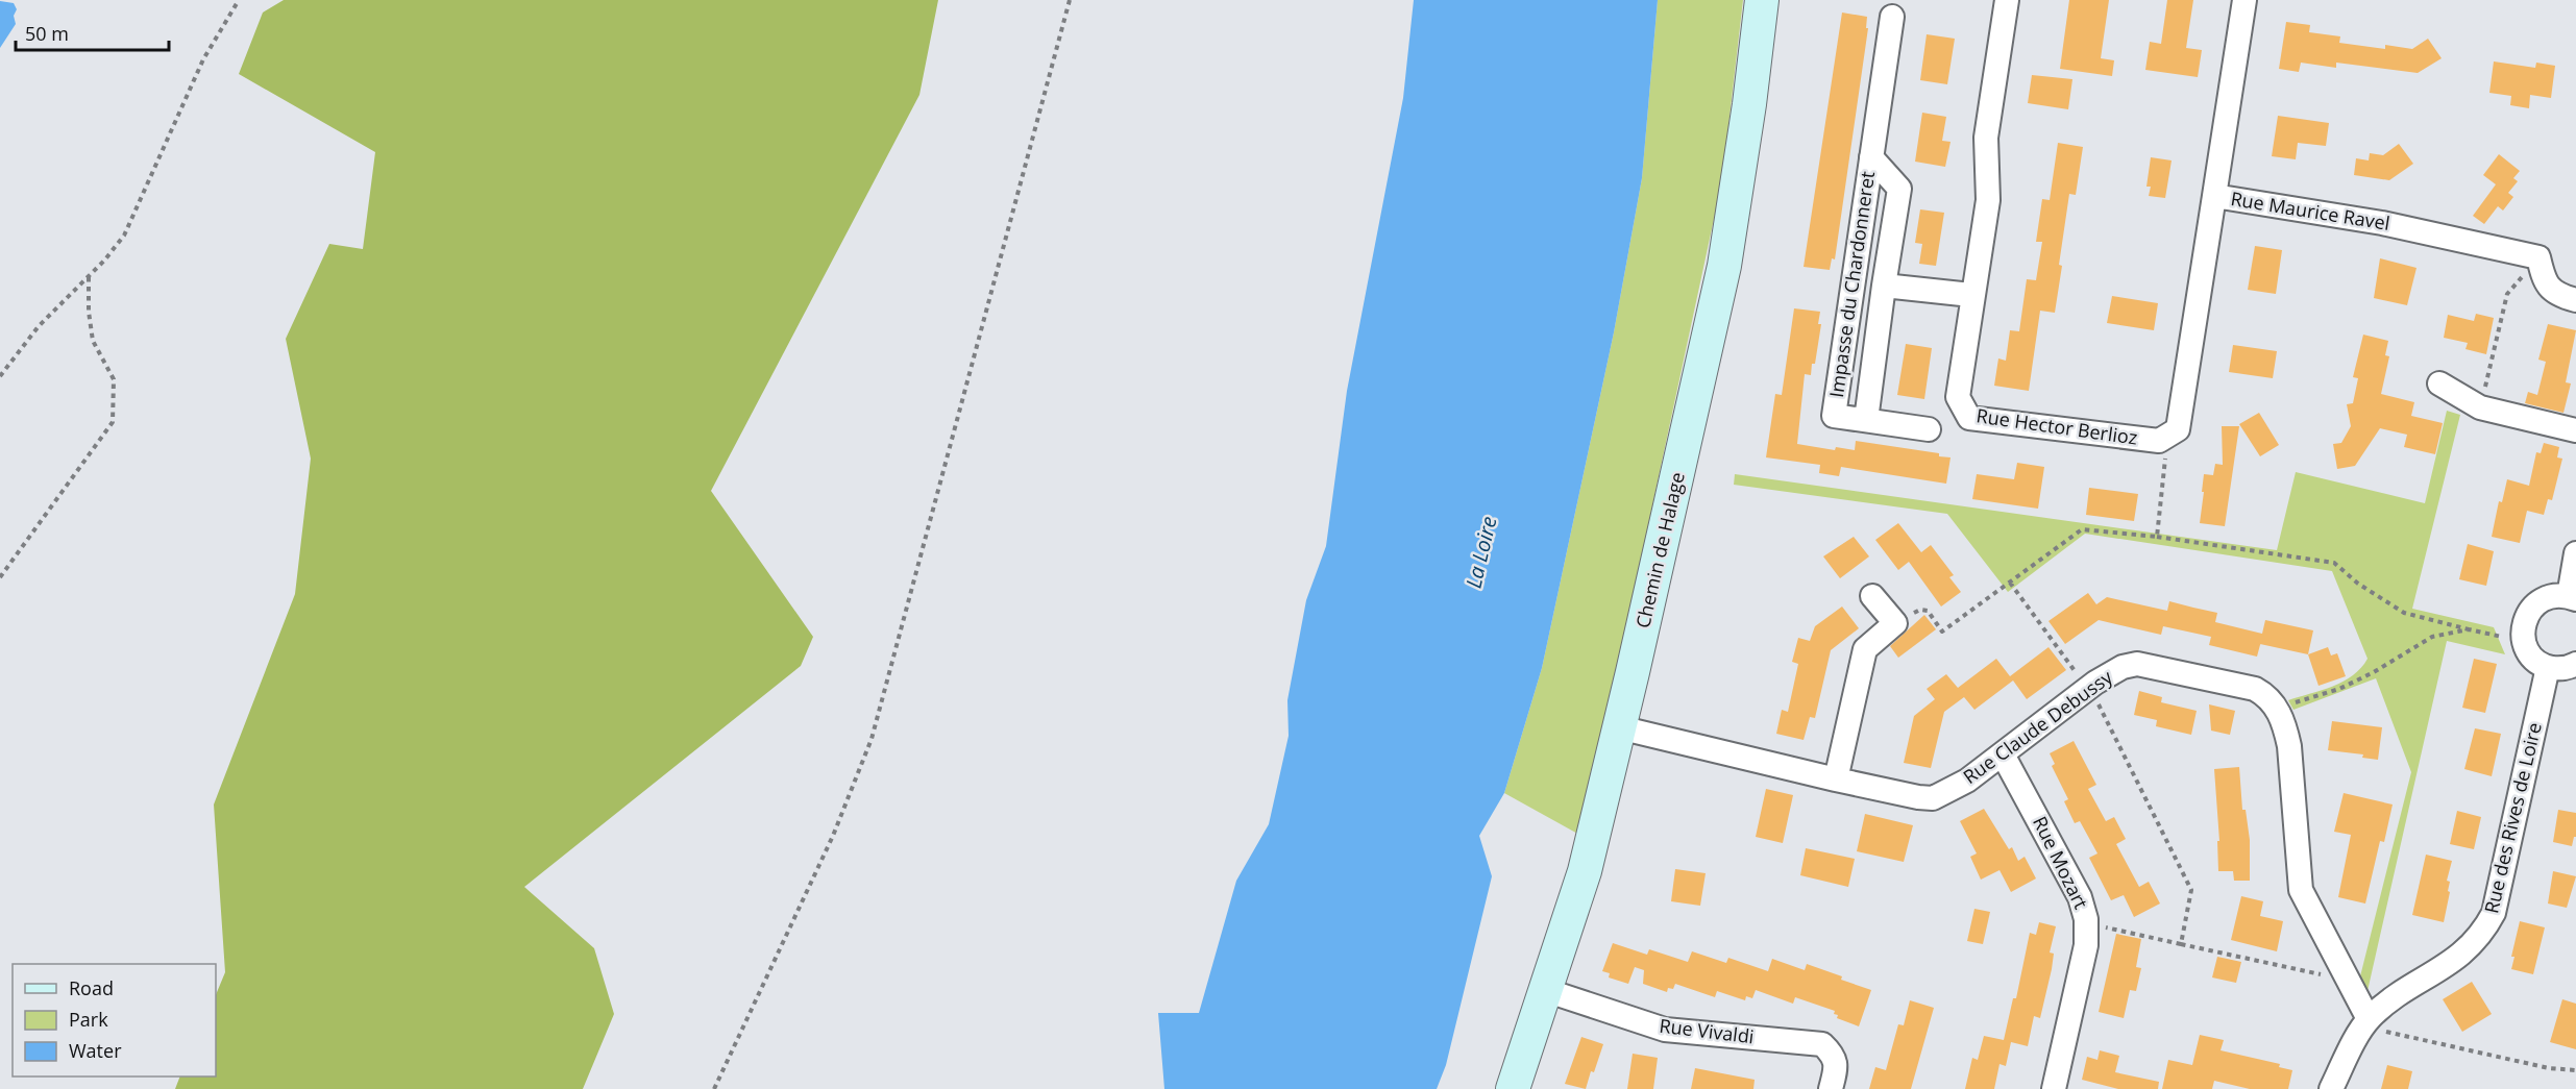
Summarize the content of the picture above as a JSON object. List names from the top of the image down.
{
  "streets": {
    "main road": ["Chemin de Halage"],
    "street": [
      "Rue Maurice Ravel",
      "Impasse du Chardonneret",
      "Rue Hector Berlioz",
      "Rue Claude Debussy",
      "Rue des Rives de Loire",
      "Rue Mozart",
      "Rue Vivaldi"
    ]
  },
  "crossings": [
    ["Impasse du Chardonneret", "Rue Hector Berlioz"],
    ["Chemin de Halage", "Rue Claude Debussy"],
    ["Chemin de Halage", "Rue Vivaldi"],
    ["Rue Claude Debussy", "Rue Mozart"]
  ],
  "water": ["La Loire"],
  "legend": ["Road", "Park", "Water"],
  "scale_bar": "50 m"
}
